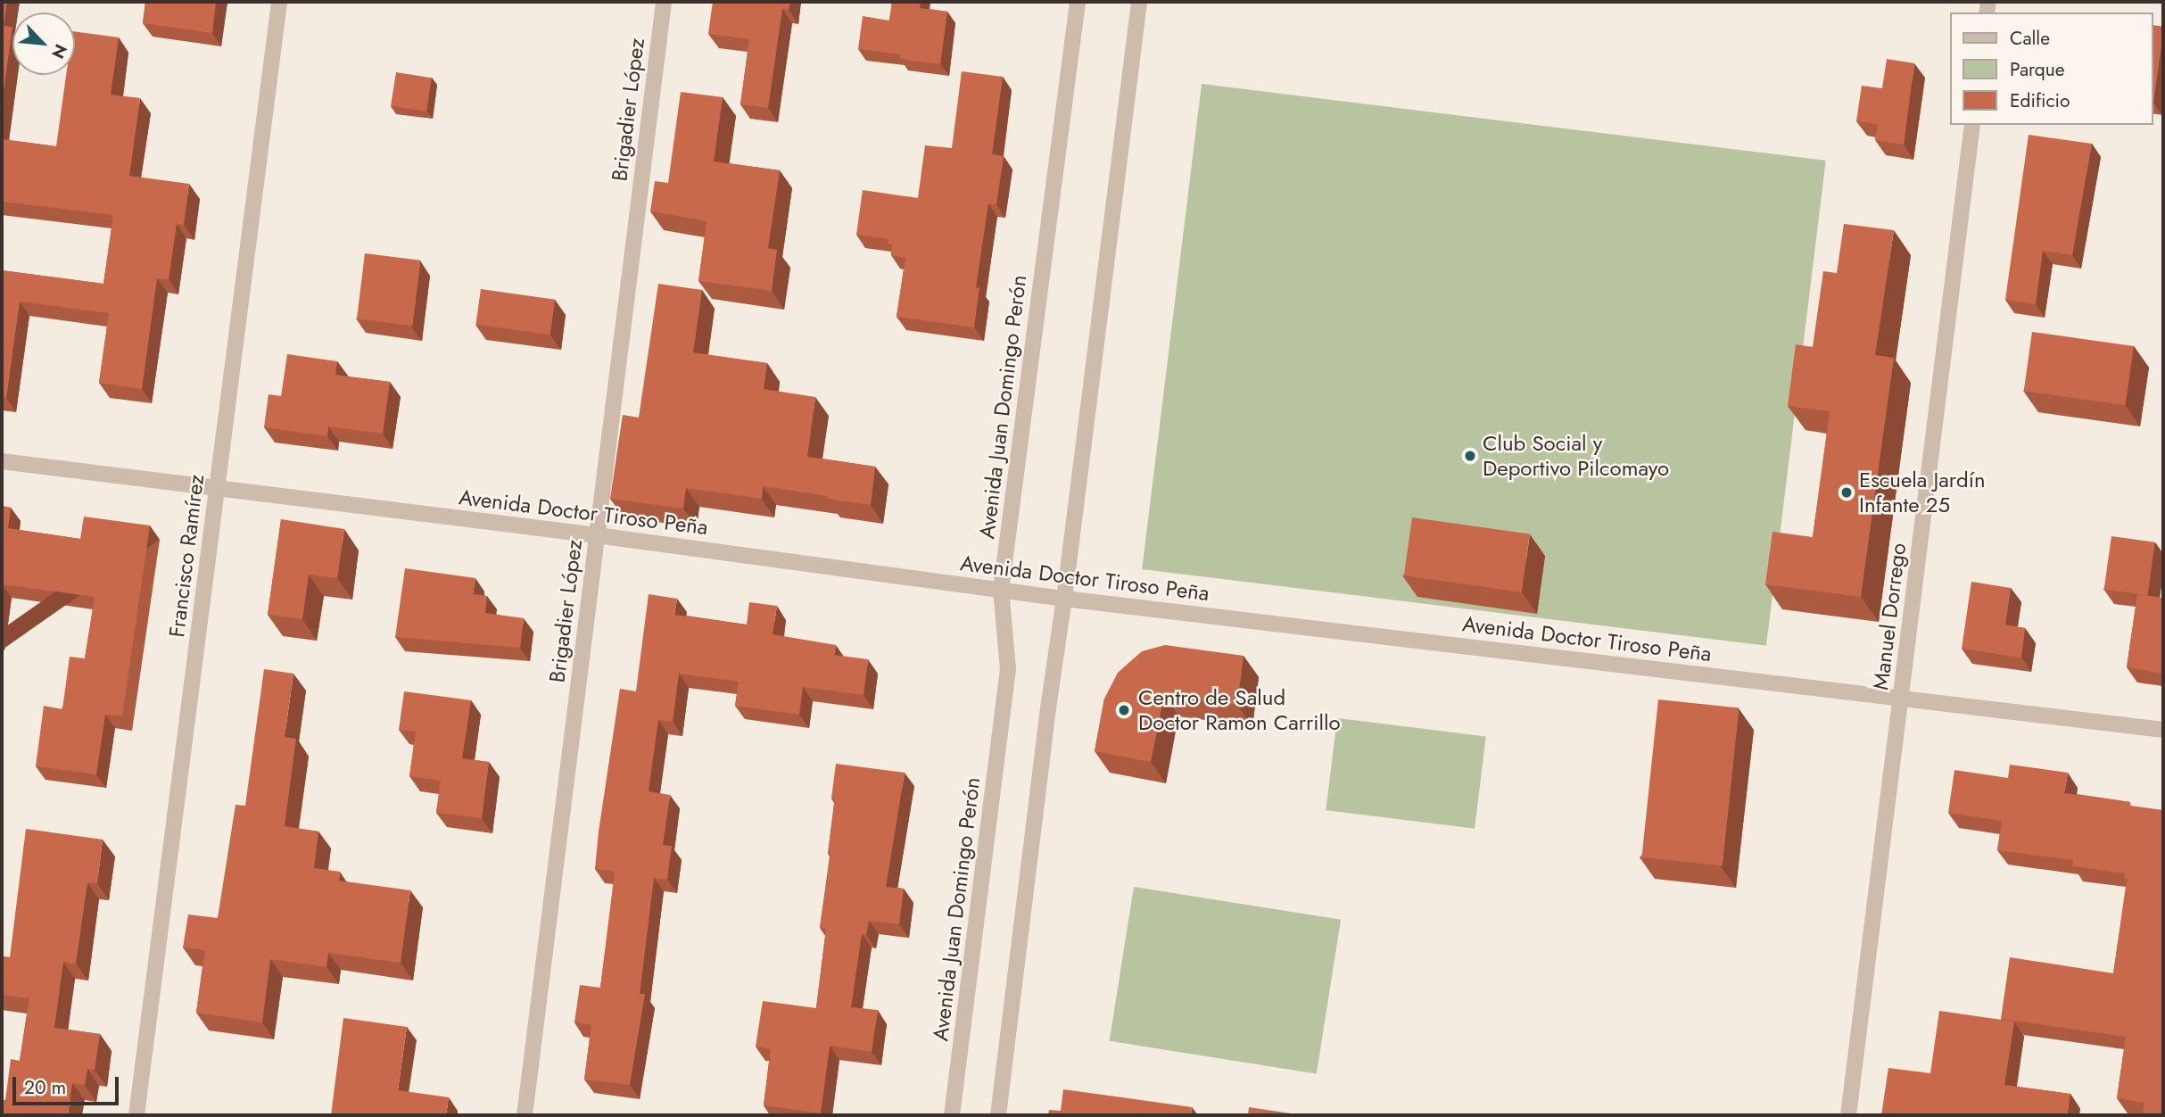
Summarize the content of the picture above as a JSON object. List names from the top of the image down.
{
  "streets": {
    "street": [
      "Brigadier López",
      "Avenida Juan Domingo Perón",
      "Avenida Doctor Tiroso Peña",
      "Francisco Ramírez",
      "Manuel Dorrego"
    ]
  },
  "crossings": [
    ["Brigadier López", "Avenida Doctor Tiroso Peña"],
    ["Avenida Juan Domingo Perón", "Avenida Doctor Tiroso Peña"],
    ["Avenida Doctor Tiroso Peña", "Francisco Ramírez"],
    ["Avenida Doctor Tiroso Peña", "Manuel Dorrego"]
  ],
  "places": ["Club Social y Deportivo Pilcomayo", "Escuela Jardín Infante 25", "Centro de Salud Doctor Ramon Carrillo"],
  "legend": ["Calle", "Parque", "Edificio"],
  "scale_bar": "20 m",
  "north": "bottom right"
}
